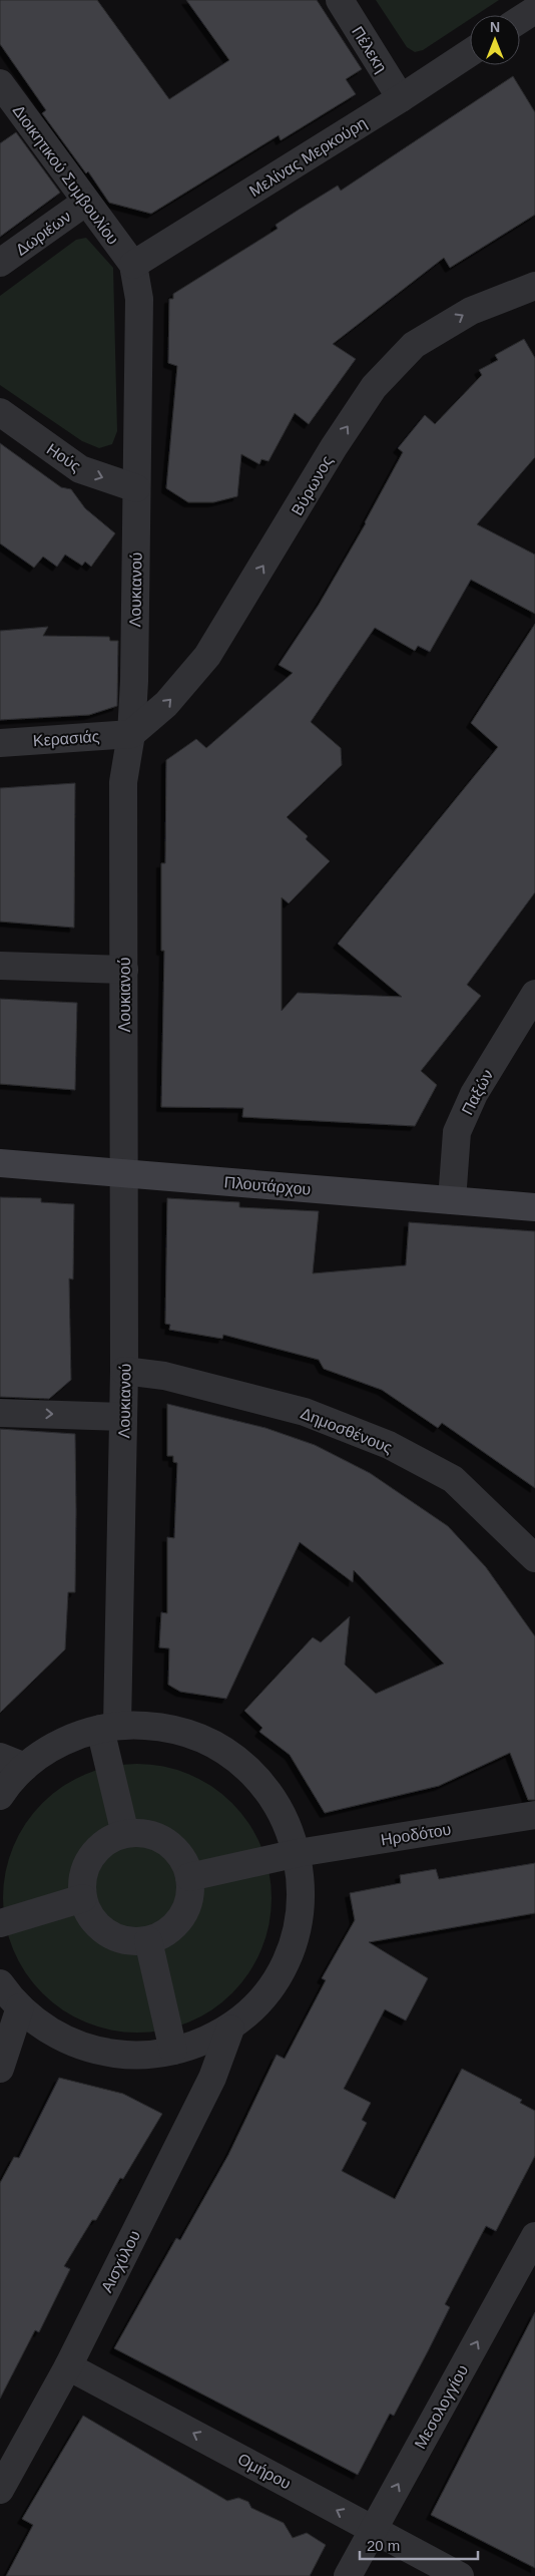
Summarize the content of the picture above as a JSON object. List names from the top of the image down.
{
  "streets": {
    "street": [
      "Πέλεκη",
      "Μελίνας Μερκούρη",
      "Διοικητικού Συμβουλίου",
      "Δωριέων",
      "Ηούς",
      "Βύρωνος",
      "Λουκιανού",
      "Κερασιάς",
      "Παξών",
      "Πλουτάρχου",
      "Δημοσθένους",
      "Ηροδότου",
      "Αισχύλου",
      "Μεσολογγίου",
      "Ομήρου"
    ]
  },
  "crossings": [
    ["Πέλεκη", "Μελίνας Μερκούρη"],
    ["Μελίνας Μερκούρη", "Διοικητικού Συμβουλίου"],
    ["Μελίνας Μερκούρη", "Λουκιανού"],
    ["Διοικητικού Συμβουλίου", "Δωριέων"],
    ["Διοικητικού Συμβουλίου", "Λουκιανού"],
    ["Ηούς", "Λουκιανού"],
    ["Βύρωνος", "Λουκιανού"],
    ["Βύρωνος", "Κερασιάς"],
    ["Λουκιανού", "Κερασιάς"],
    ["Λουκιανού", "Πλουτάρχου"],
    ["Λουκιανού", "Δημοσθένους"],
    ["Λουκιανού", "Ηροδότου"],
    ["Παξών", "Πλουτάρχου"],
    ["Αισχύλου", "Ομήρου"],
    ["Μεσολογγίου", "Ομήρου"]
  ],
  "one_way": [
    "Ηούς",
    "Βύρωνος",
    "Μεσολογγίου",
    "Ομήρου"
  ],
  "scale_bar": "20 m",
  "north": "top"
}
